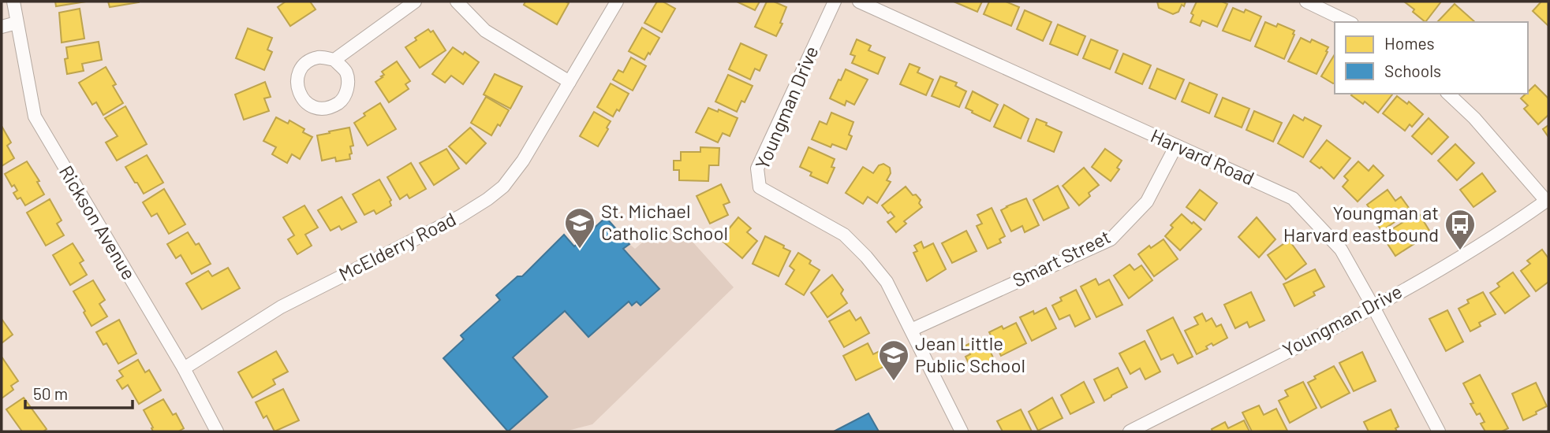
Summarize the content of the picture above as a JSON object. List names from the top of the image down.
{
  "streets": {
    "street": [
      "Youngman Drive",
      "Harvard Road",
      "Rickson Avenue",
      "McElderry Road",
      "Smart Street"
    ]
  },
  "crossings": [
    ["Youngman Drive", "Harvard Road"],
    ["Youngman Drive", "Smart Street"],
    ["Harvard Road", "Smart Street"],
    ["Rickson Avenue", "McElderry Road"]
  ],
  "places": {
    "school or university": ["St. Michael Catholic School", "Jean Little Public School"],
    "bus stop": ["Youngman at Harvard eastbound"]
  },
  "legend": ["Homes", "Schools"],
  "scale_bar": "50 m"
}
